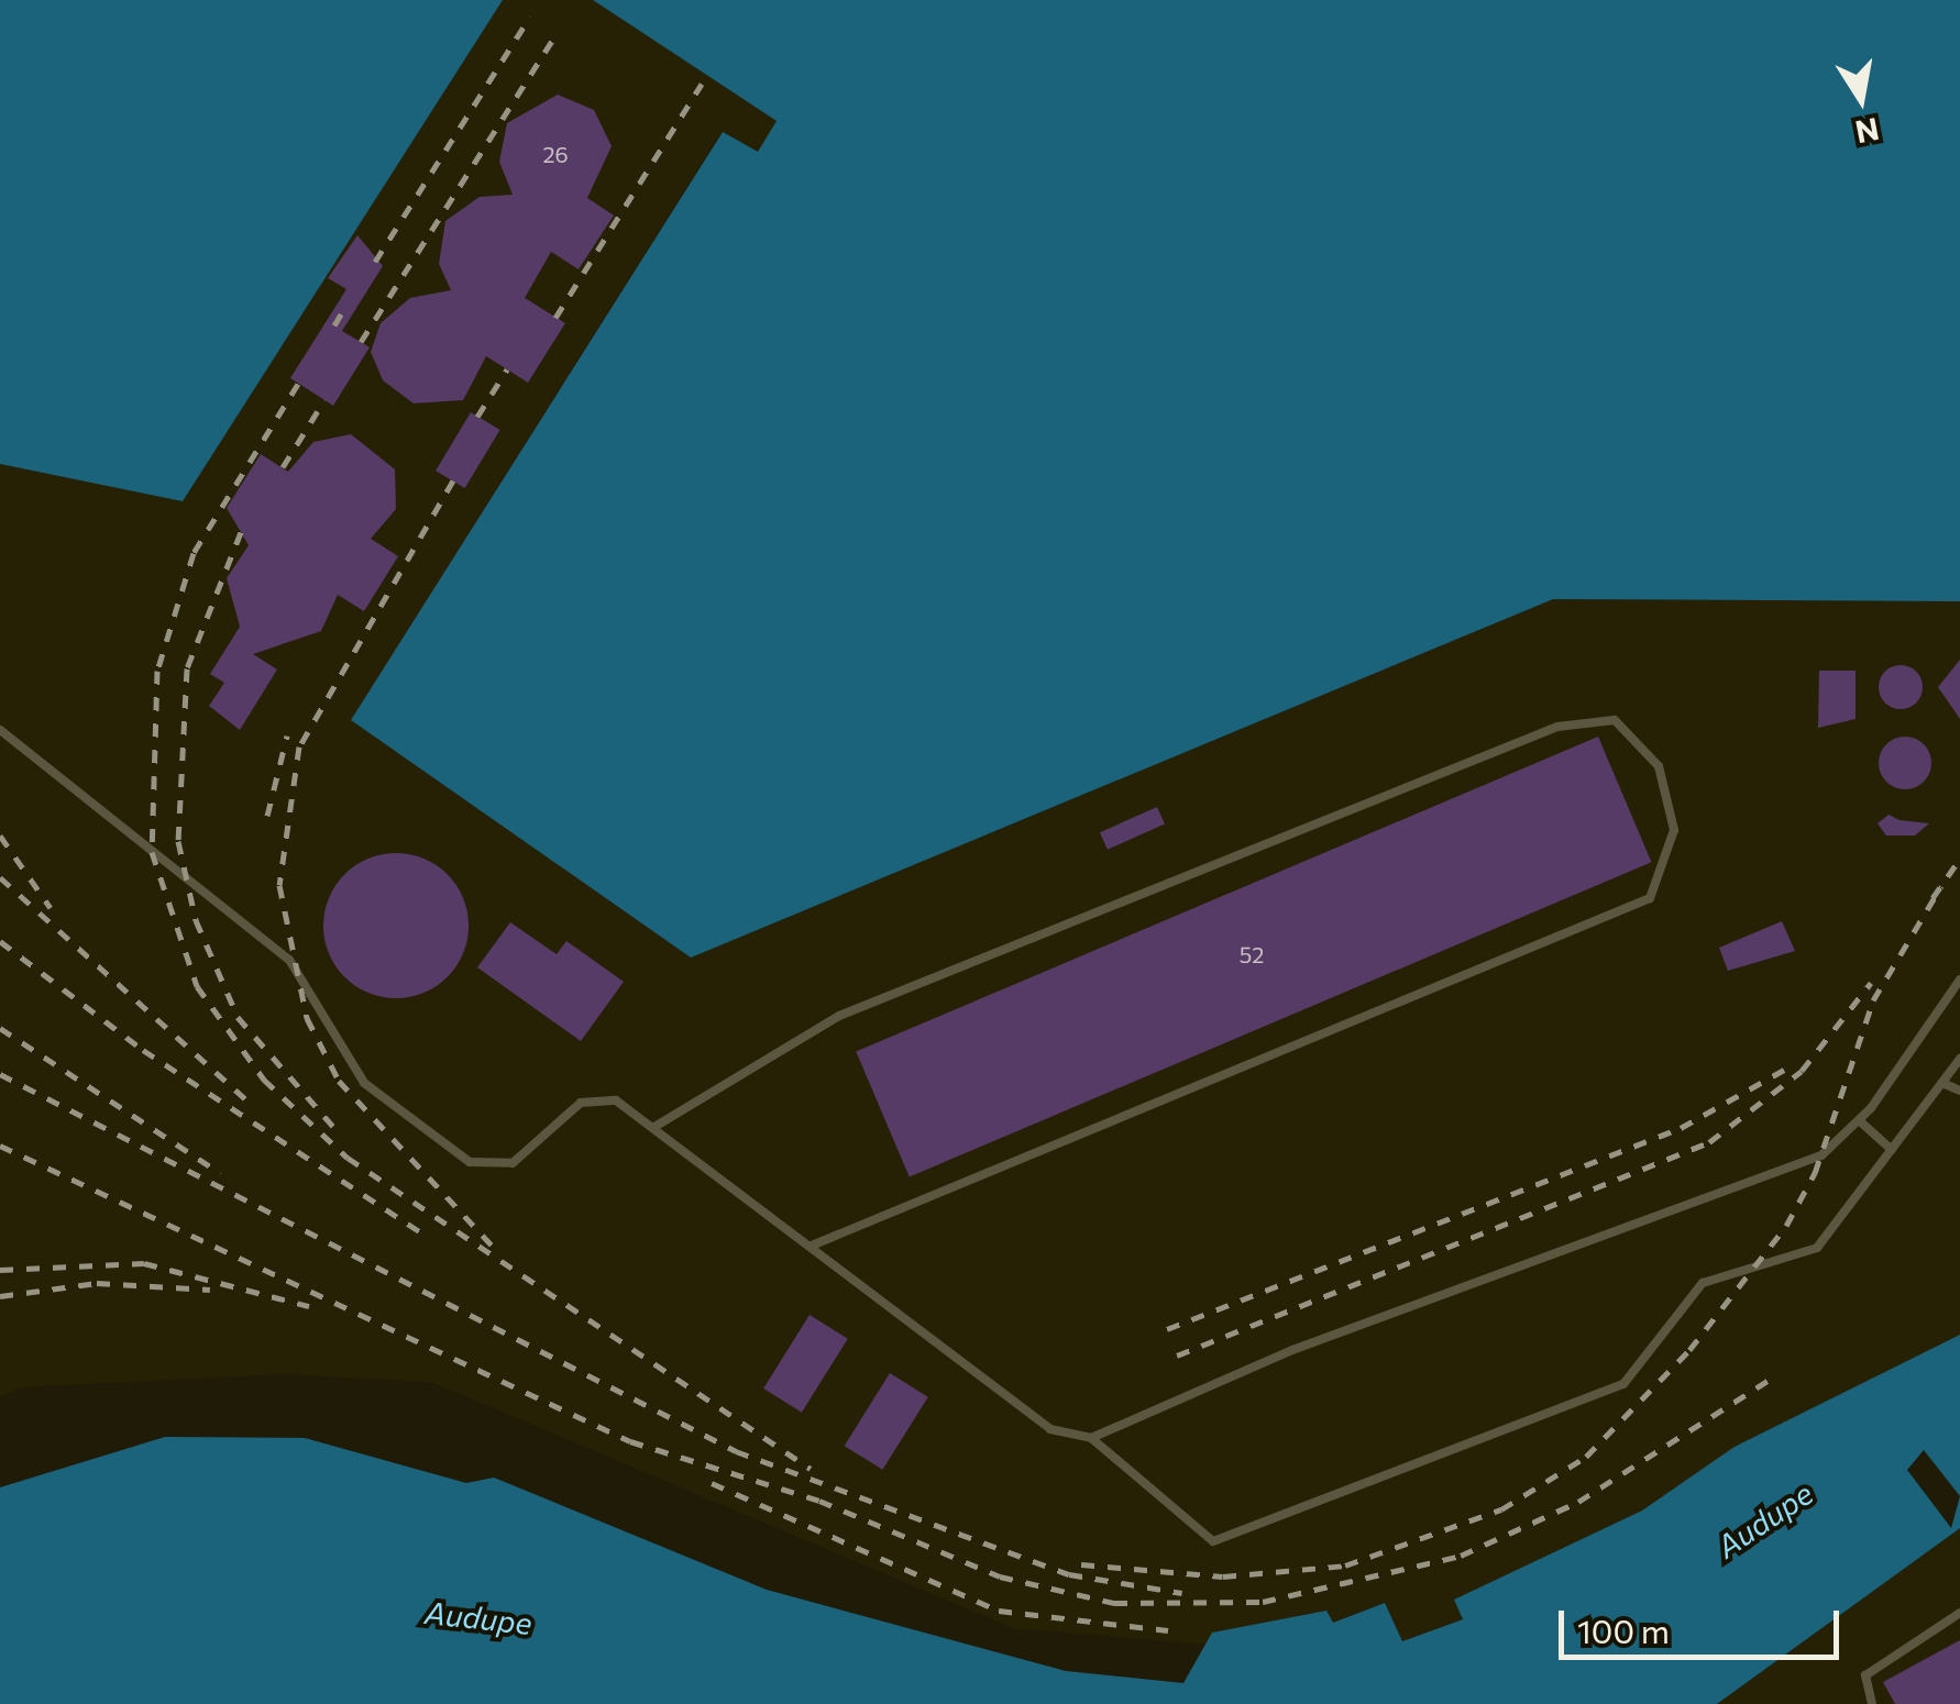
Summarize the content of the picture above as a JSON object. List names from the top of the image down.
{
  "water": ["Audupe"],
  "house_numbers": ["26", "52"],
  "scale_bar": "100 m",
  "north": "bottom"
}
